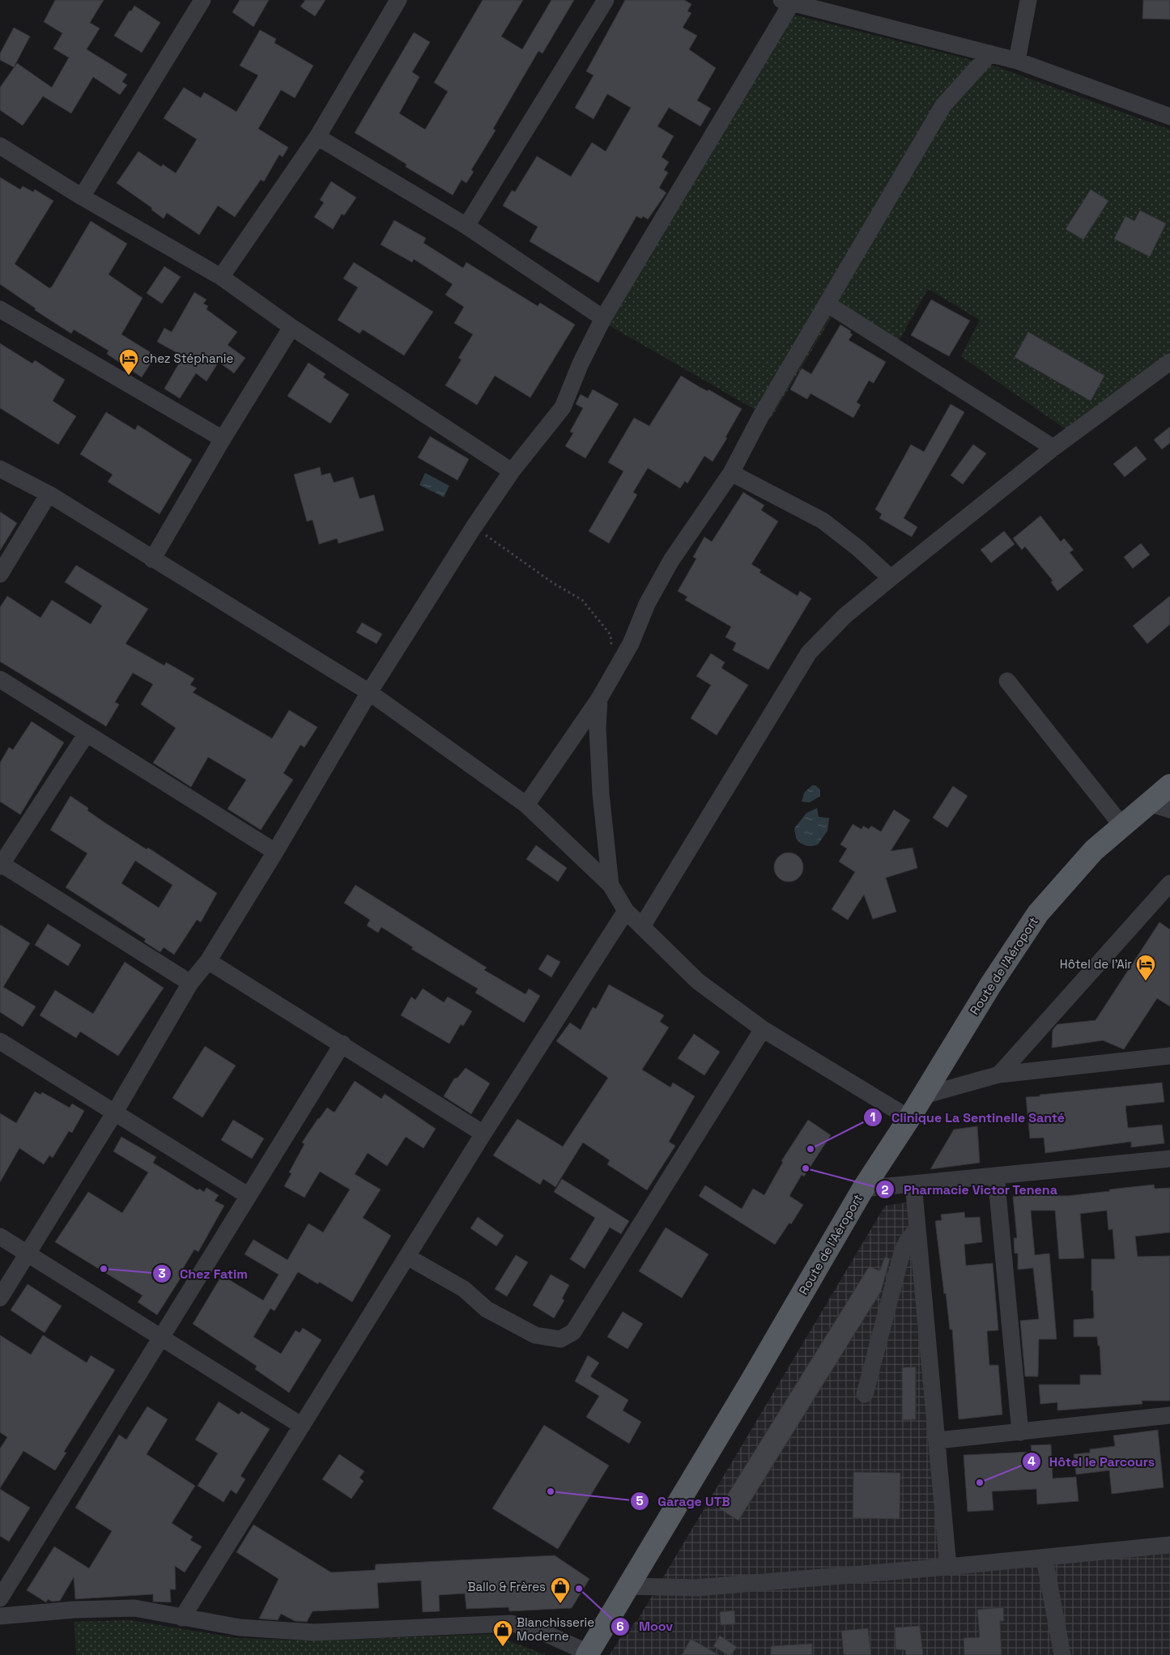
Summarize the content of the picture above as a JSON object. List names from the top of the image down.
{
  "streets": {
    "main road": ["Route de l'Aéroport"]
  },
  "places": {
    "hotel": ["chez Stéphanie", "Hôtel de l'Air"],
    "other": [
      "Clinique La Sentinelle Santé",
      "Pharmacie Victor Tenena",
      "Chez Fatim",
      "Hôtel le Parcours",
      "Garage UTB",
      "Moov"
    ],
    "shop": ["Ballo & Frères", "Blanchisserie Moderne"]
  }
}
